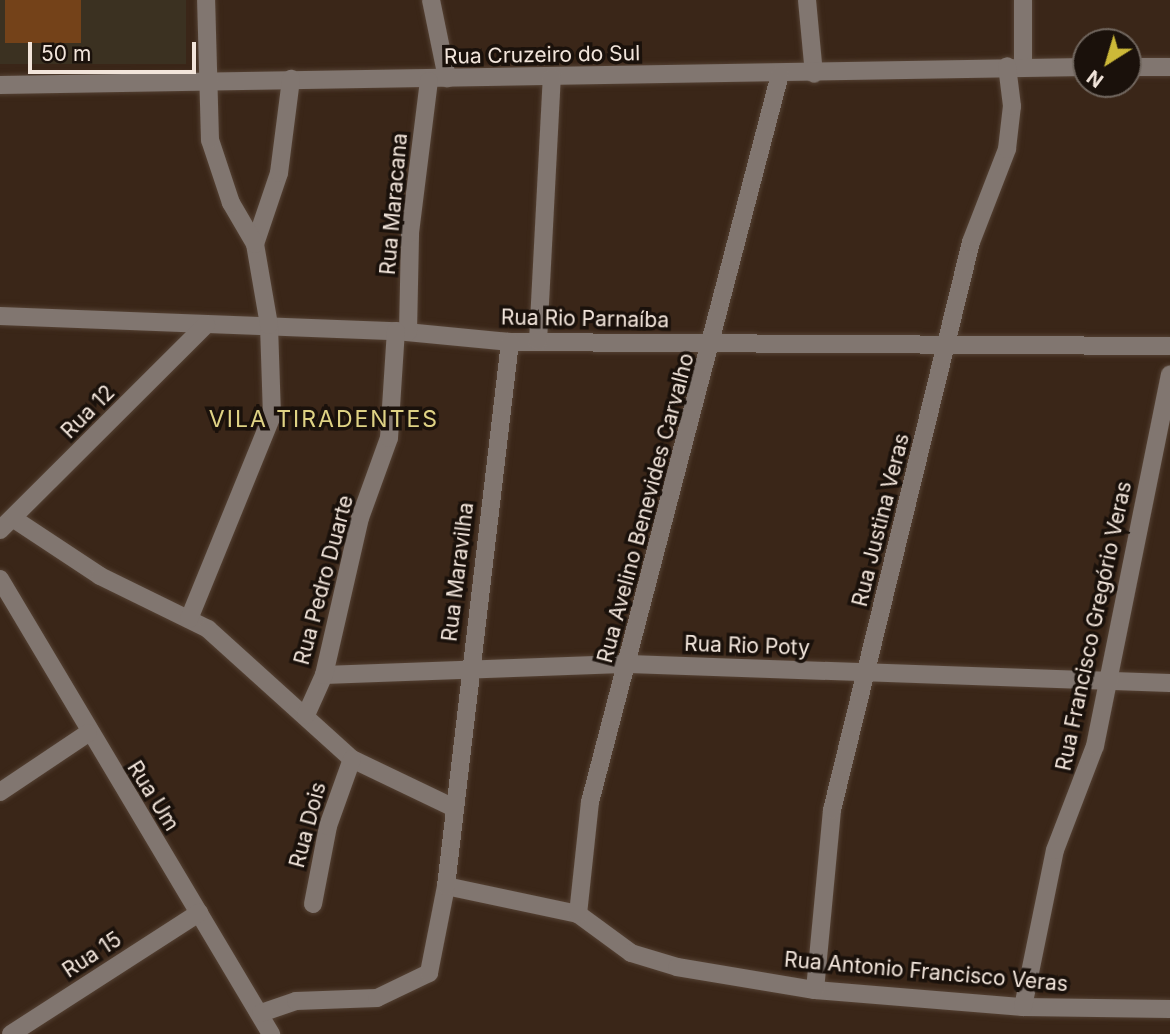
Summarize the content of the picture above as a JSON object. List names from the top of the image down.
{
  "streets": {
    "street": [
      "Rua Cruzeiro do Sul",
      "Rua Maracana",
      "Rua Rio Parnaíba",
      "Rua 12",
      "Rua Avelino Benevides Carvalho",
      "Rua Justina Veras",
      "Rua Maravilha",
      "Rua Pedro Duarte",
      "Rua Francisco Gregório Veras",
      "Rua Rio Poty",
      "Rua Um",
      "Rua Dois",
      "Rua 15",
      "Rua Antonio Francisco Veras"
    ]
  },
  "crossings": [
    ["Rua Cruzeiro do Sul", "Rua Maracana"],
    ["Rua Cruzeiro do Sul", "Rua Avelino Benevides Carvalho"],
    ["Rua Cruzeiro do Sul", "Rua Justina Veras"],
    ["Rua Maracana", "Rua Rio Parnaíba"],
    ["Rua Maracana", "Rua Pedro Duarte"],
    ["Rua Rio Parnaíba", "Rua 12"],
    ["Rua Rio Parnaíba", "Rua Avelino Benevides Carvalho"],
    ["Rua Rio Parnaíba", "Rua Justina Veras"],
    ["Rua Rio Parnaíba", "Rua Maravilha"],
    ["Rua Rio Parnaíba", "Rua Pedro Duarte"],
    ["Rua Avelino Benevides Carvalho", "Rua Rio Poty"],
    ["Rua Avelino Benevides Carvalho", "Rua Antonio Francisco Veras"],
    ["Rua Justina Veras", "Rua Rio Poty"],
    ["Rua Justina Veras", "Rua Antonio Francisco Veras"],
    ["Rua Maravilha", "Rua Rio Poty"],
    ["Rua Maravilha", "Rua Antonio Francisco Veras"],
    ["Rua Pedro Duarte", "Rua Rio Poty"],
    ["Rua Francisco Gregório Veras", "Rua Rio Poty"],
    ["Rua Francisco Gregório Veras", "Rua Antonio Francisco Veras"],
    ["Rua Um", "Rua 15"]
  ],
  "districts": ["VILA TIRADENTES"],
  "scale_bar": "50 m",
  "north": "bottom left"
}
